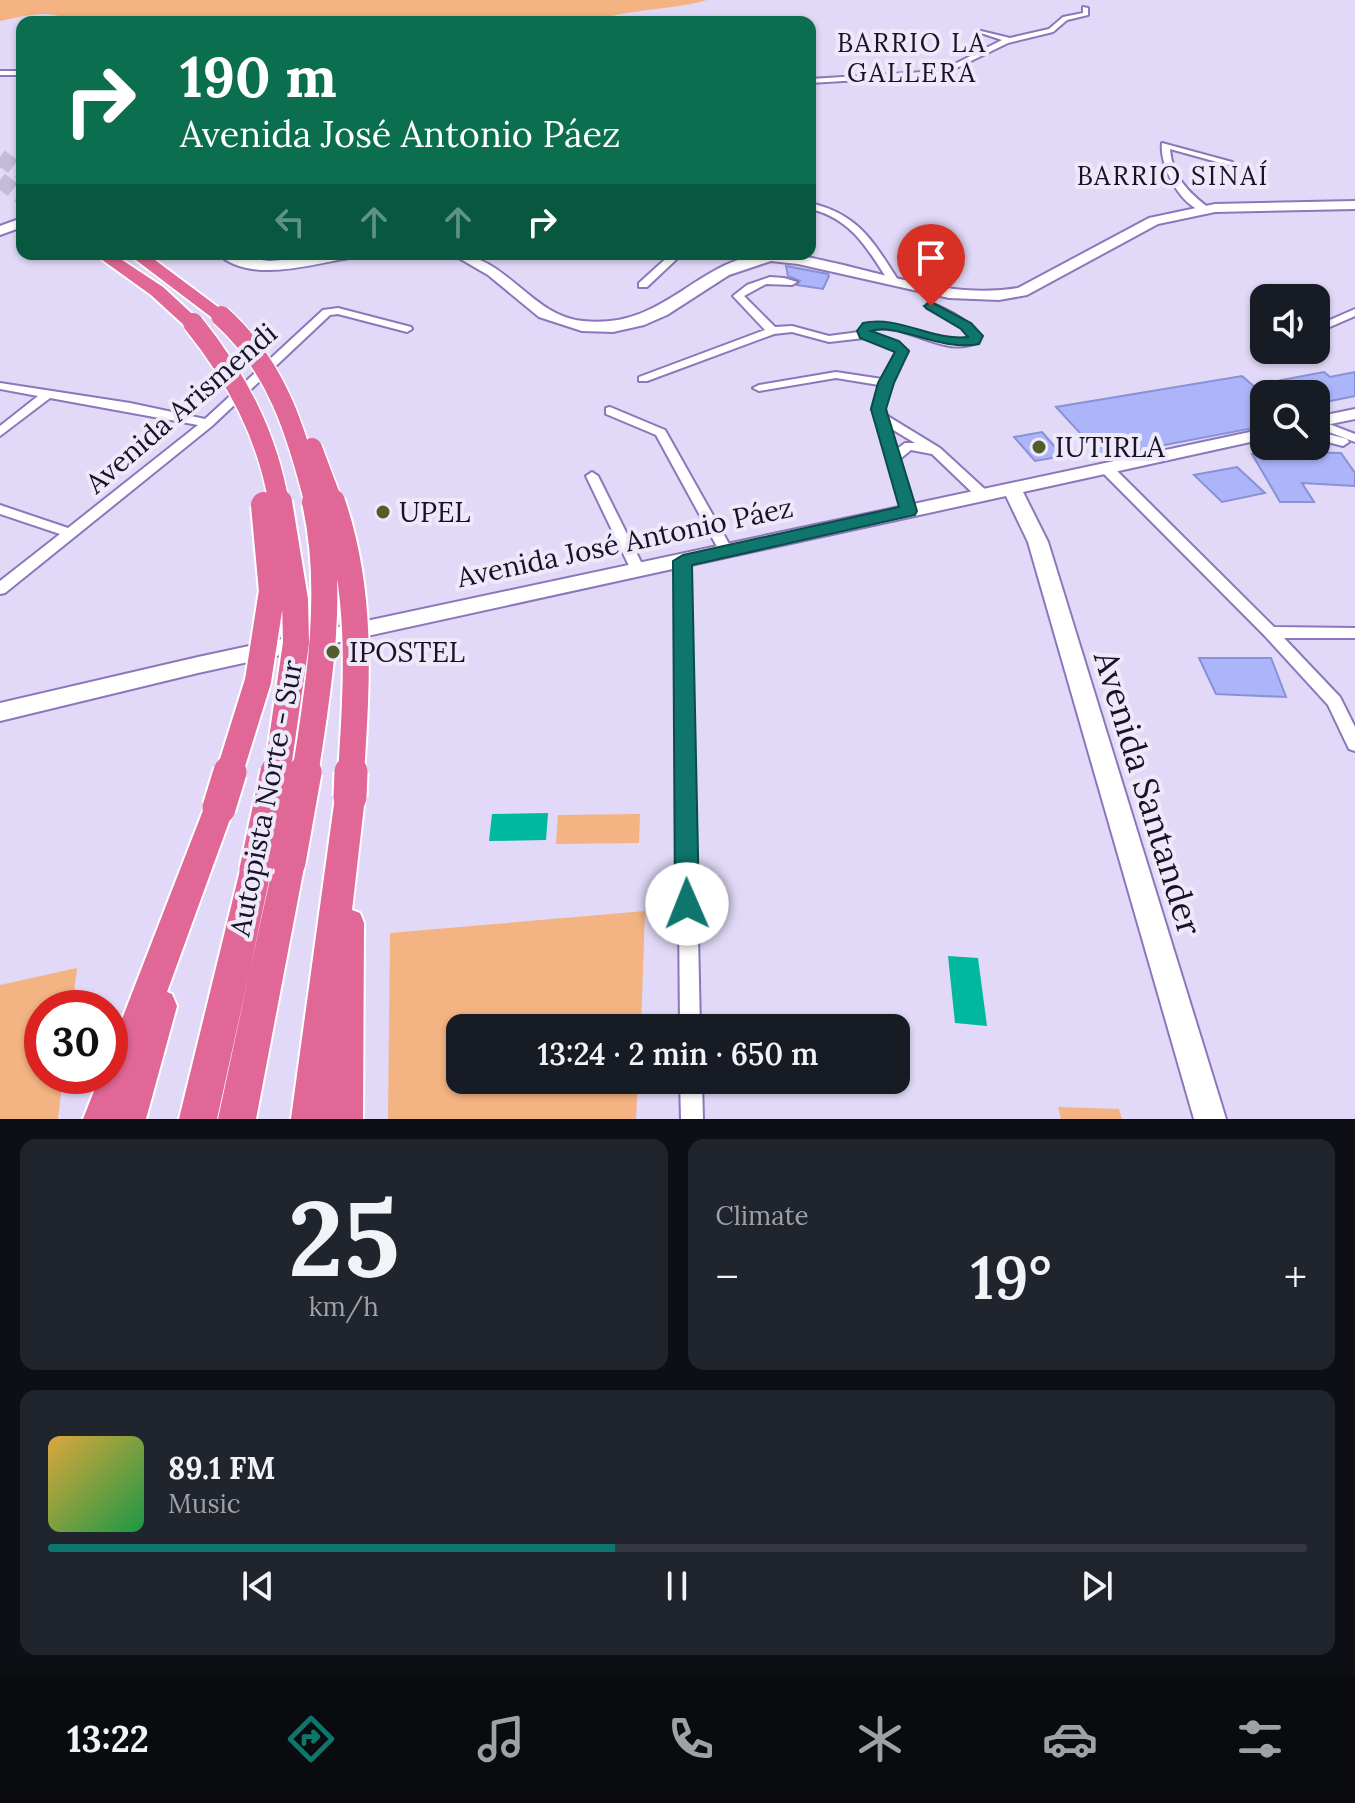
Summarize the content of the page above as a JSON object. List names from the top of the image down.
{
  "streets": {
    "highway": ["Autopista Norte - Sur"],
    "street": ["Avenida Arismendi", "Avenida José Antonio Páez", "Avenida Santander"]
  },
  "crossings": [
    ["Avenida José Antonio Páez", "Avenida Santander"]
  ],
  "districts": ["BARRIO LA GALLERA", "BARRIO SINAÍ"],
  "places": ["IUTIRLA", "UPEL", "IPOSTEL"],
  "page": {
    "turn": ["190 m", "Avenida José Antonio Páez"],
    "limit": "30",
    "trip": "13:24 · 2 min · 650 m",
    "tile": [
      ["25", "km/h"],
      "Climate"
    ],
    "heat": ["−", "19°", "+"],
    "song": ["89.1 FM", "Music"],
    "tabs": "13:22"
  }
}
